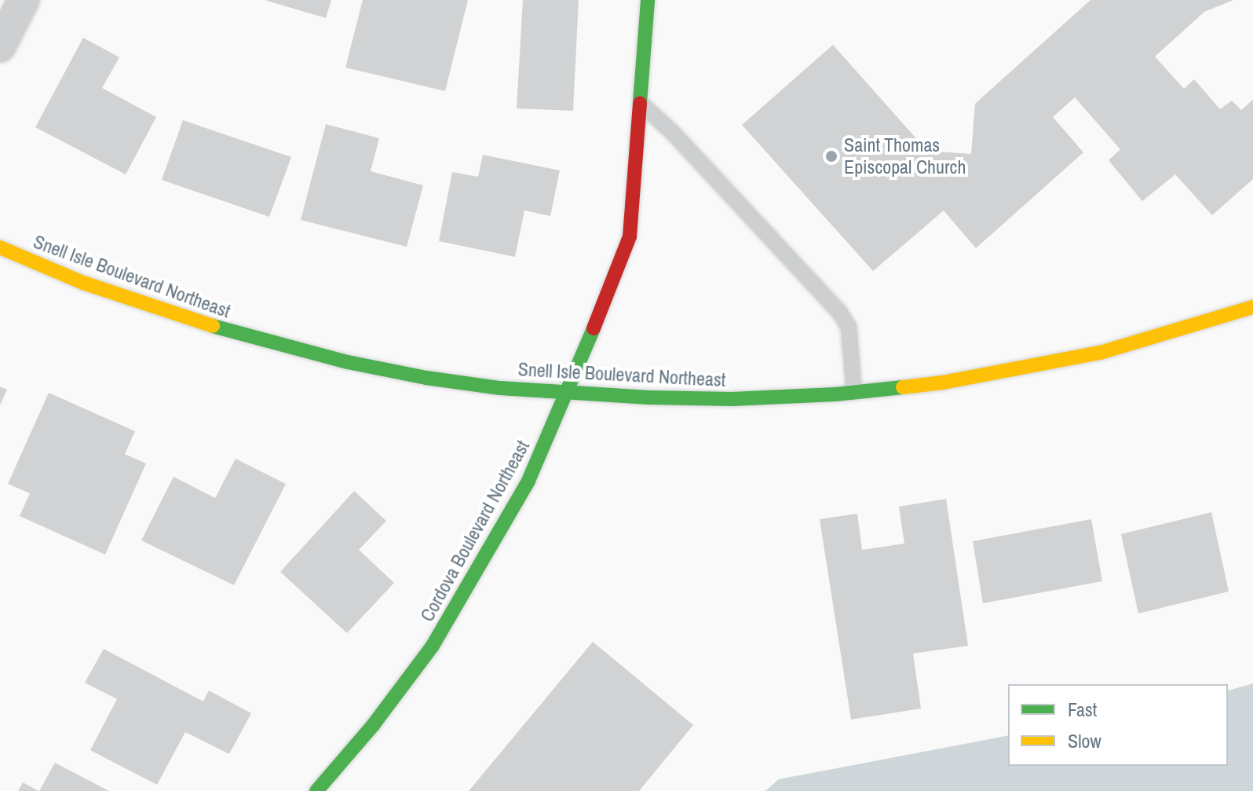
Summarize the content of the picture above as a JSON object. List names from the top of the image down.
{
  "streets": {
    "street": ["Snell Isle Boulevard Northeast", "Cordova Boulevard Northeast"]
  },
  "crossings": [
    ["Snell Isle Boulevard Northeast", "Cordova Boulevard Northeast"]
  ],
  "places": ["Saint Thomas Episcopal Church"],
  "legend": ["Fast", "Slow"]
}
